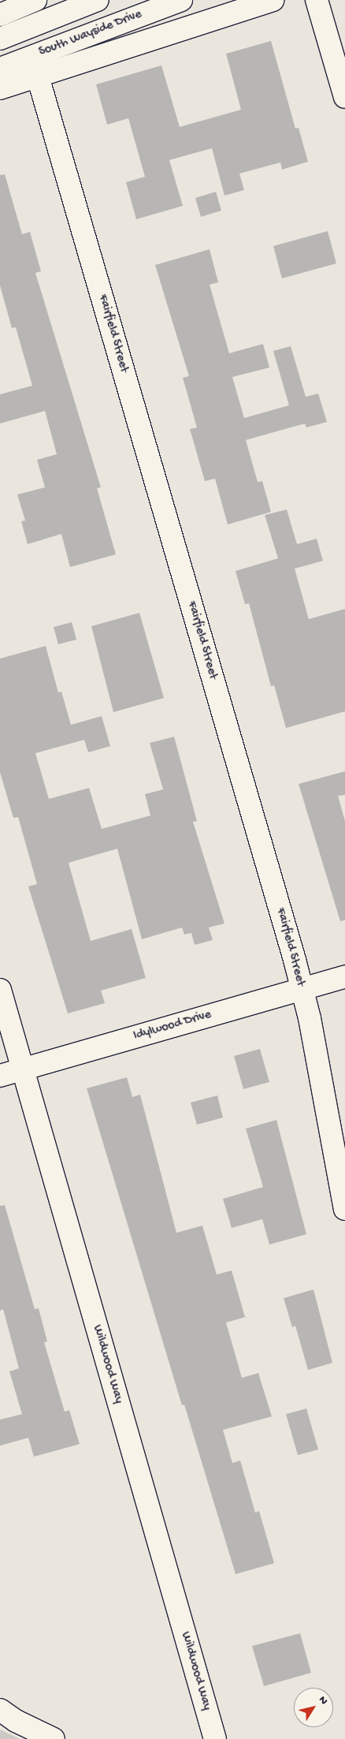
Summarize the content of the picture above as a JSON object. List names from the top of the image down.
{
  "streets": {
    "street": [
      "South Wayside Drive",
      "Fairfield Street",
      "Idylwood Drive",
      "Wildwood Way"
    ]
  },
  "crossings": [
    ["Fairfield Street", "Idylwood Drive"],
    ["Idylwood Drive", "Wildwood Way"]
  ],
  "north": "top right"
}
